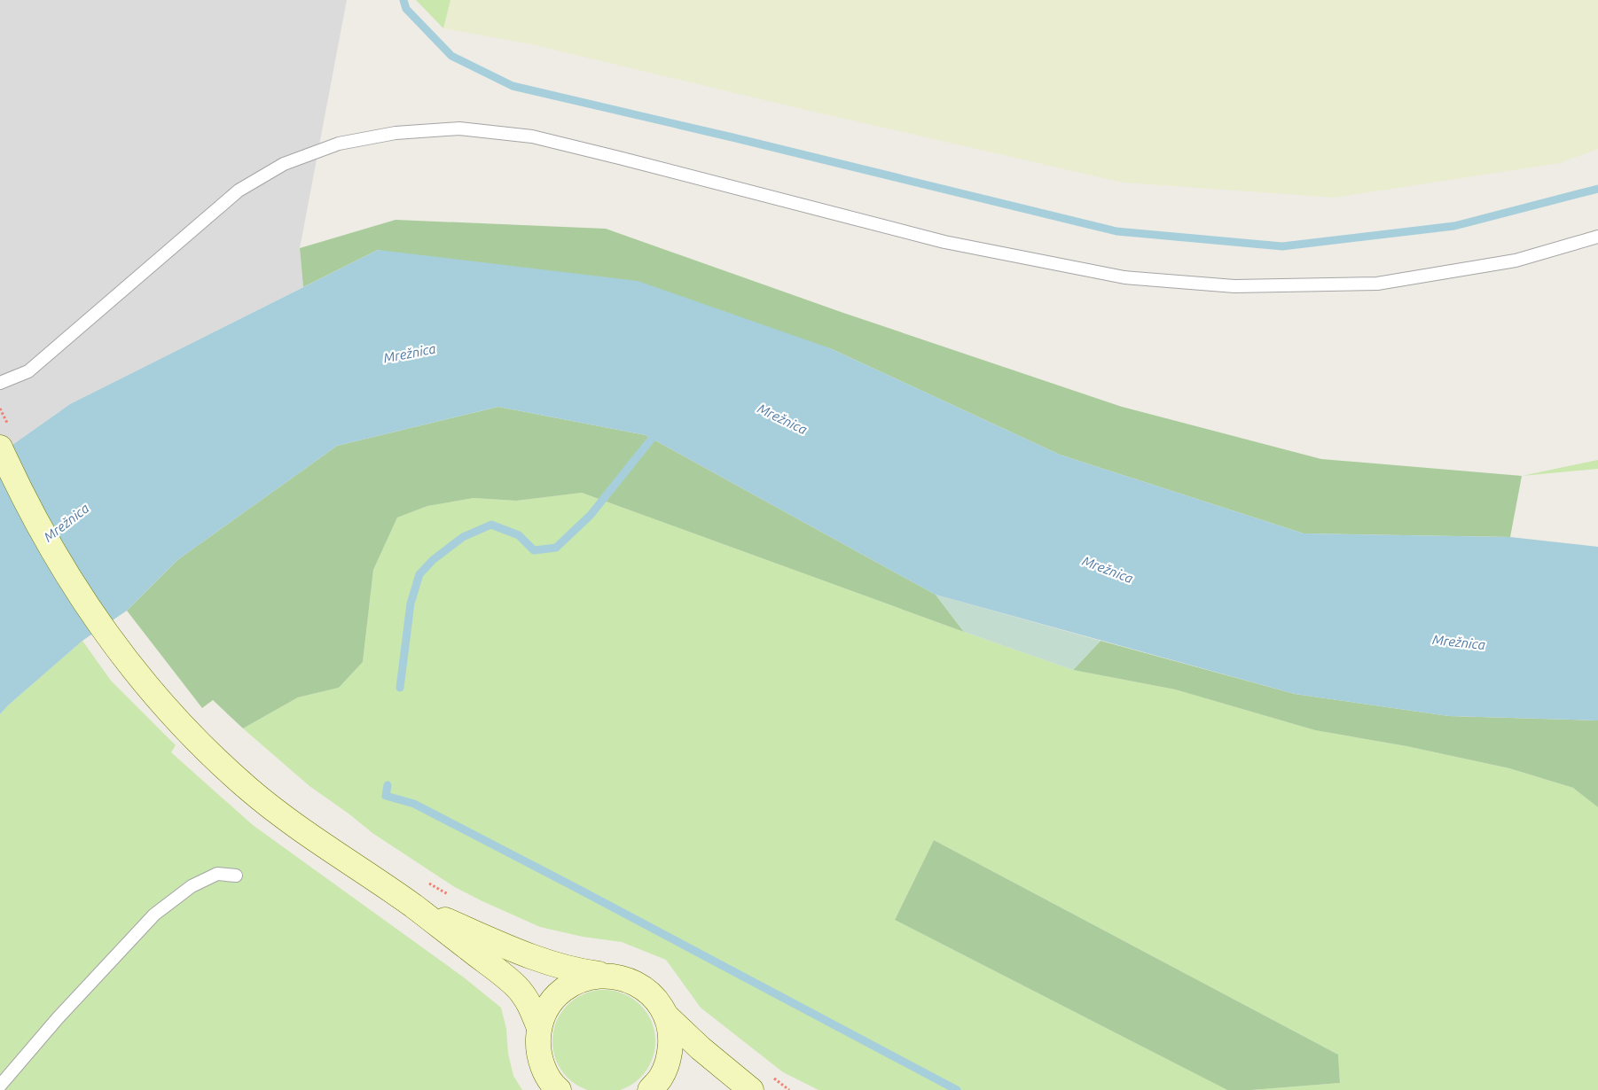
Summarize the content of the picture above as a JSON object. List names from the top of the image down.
{
  "water": ["Mrežnica"]
}
